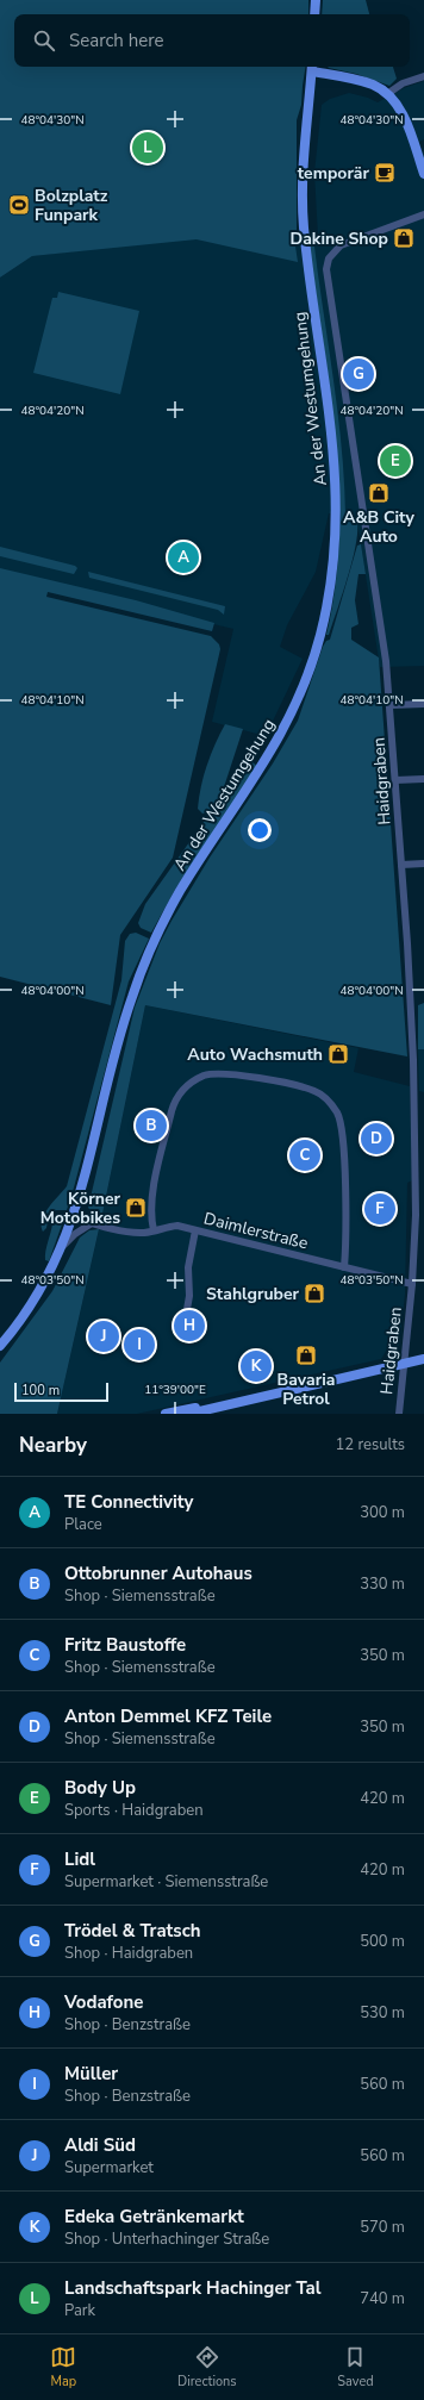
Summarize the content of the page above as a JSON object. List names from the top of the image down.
{
  "streets": {
    "main road": ["An der Westumgehung"],
    "street": ["Haidgraben", "Daimlerstraße"]
  },
  "crossings": [
    ["An der Westumgehung", "Daimlerstraße"],
    ["Haidgraben", "Daimlerstraße"]
  ],
  "places": {
    "cafe": ["temporär"],
    "sports": ["Bolzplatz Funpark"],
    "shop": [
      "Dakine Shop",
      "A&B City Auto",
      "Auto Wachsmuth",
      "Körner Motobikes",
      "Stahlgruber",
      "Bavaria Petrol"
    ]
  },
  "scale_bar": "100 m",
  "page": {
    "search": "Search here",
    "pins": [
      "L",
      "G",
      "E",
      "A",
      "B",
      "D",
      "C",
      "F",
      "H",
      "J",
      "I",
      "K"
    ],
    "scale": "100 m",
    "heading": ["Nearby", "12 results"],
    "list": [
      {
        "mark": "A",
        "name": "TE Connectivity",
        "note": "Place",
        "value": "300 m"
      },
      {
        "mark": "B",
        "name": "Ottobrunner Autohaus",
        "note": "Shop · Siemensstraße",
        "value": "330 m"
      },
      {
        "mark": "C",
        "name": "Fritz Baustoffe",
        "note": "Shop · Siemensstraße",
        "value": "350 m"
      },
      {
        "mark": "D",
        "name": "Anton Demmel KFZ Teile",
        "note": "Shop · Siemensstraße",
        "value": "350 m"
      },
      {
        "mark": "E",
        "name": "Body Up",
        "note": "Sports · Haidgraben",
        "value": "420 m"
      },
      {
        "mark": "F",
        "name": "Lidl",
        "note": "Supermarket · Siemensstraße",
        "value": "420 m"
      },
      {
        "mark": "G",
        "name": "Trödel & Tratsch",
        "note": "Shop · Haidgraben",
        "value": "500 m"
      },
      {
        "mark": "H",
        "name": "Vodafone",
        "note": "Shop · Benzstraße",
        "value": "530 m"
      },
      {
        "mark": "I",
        "name": "Müller",
        "note": "Shop · Benzstraße",
        "value": "560 m"
      },
      {
        "mark": "J",
        "name": "Aldi Süd",
        "note": "Supermarket",
        "value": "560 m"
      },
      {
        "mark": "K",
        "name": "Edeka Getränkemarkt",
        "note": "Shop · Unterhachinger Straße",
        "value": "570 m"
      },
      {
        "mark": "L",
        "name": "Landschaftspark Hachinger Tal",
        "note": "Park",
        "value": "740 m"
      }
    ],
    "nav": ["Map", "Directions", "Saved"]
  },
  "coordinates": [
    "48°04'30\"N",
    "48°04'20\"N",
    "48°04'10\"N",
    "48°04'00\"N",
    "48°03'50\"N",
    "11°39'00\"E"
  ]
}
